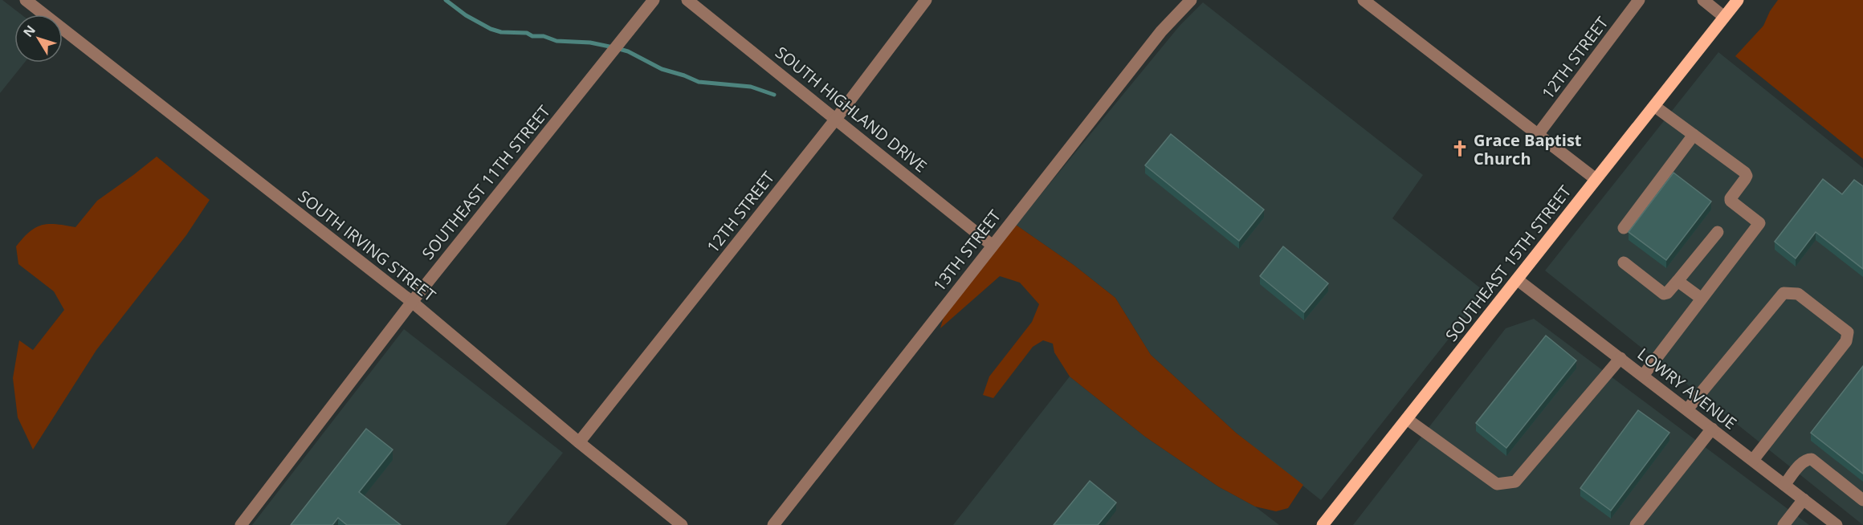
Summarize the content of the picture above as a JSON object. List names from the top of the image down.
{
  "streets": {
    "main road": ["SOUTHEAST 15TH STREET"],
    "street": [
      "12TH STREET",
      "SOUTH HIGHLAND DRIVE",
      "SOUTHEAST 11TH STREET",
      "SOUTH IRVING STREET",
      "13TH STREET",
      "LOWRY AVENUE"
    ]
  },
  "crossings": [
    ["12TH STREET", "SOUTH HIGHLAND DRIVE"],
    ["12TH STREET", "SOUTH IRVING STREET"],
    ["SOUTH HIGHLAND DRIVE", "13TH STREET"],
    ["SOUTHEAST 11TH STREET", "SOUTH IRVING STREET"],
    ["SOUTHEAST 15TH STREET", "LOWRY AVENUE"]
  ],
  "places": {
    "church": ["Grace Baptist Church"]
  },
  "north": "top left"
}
